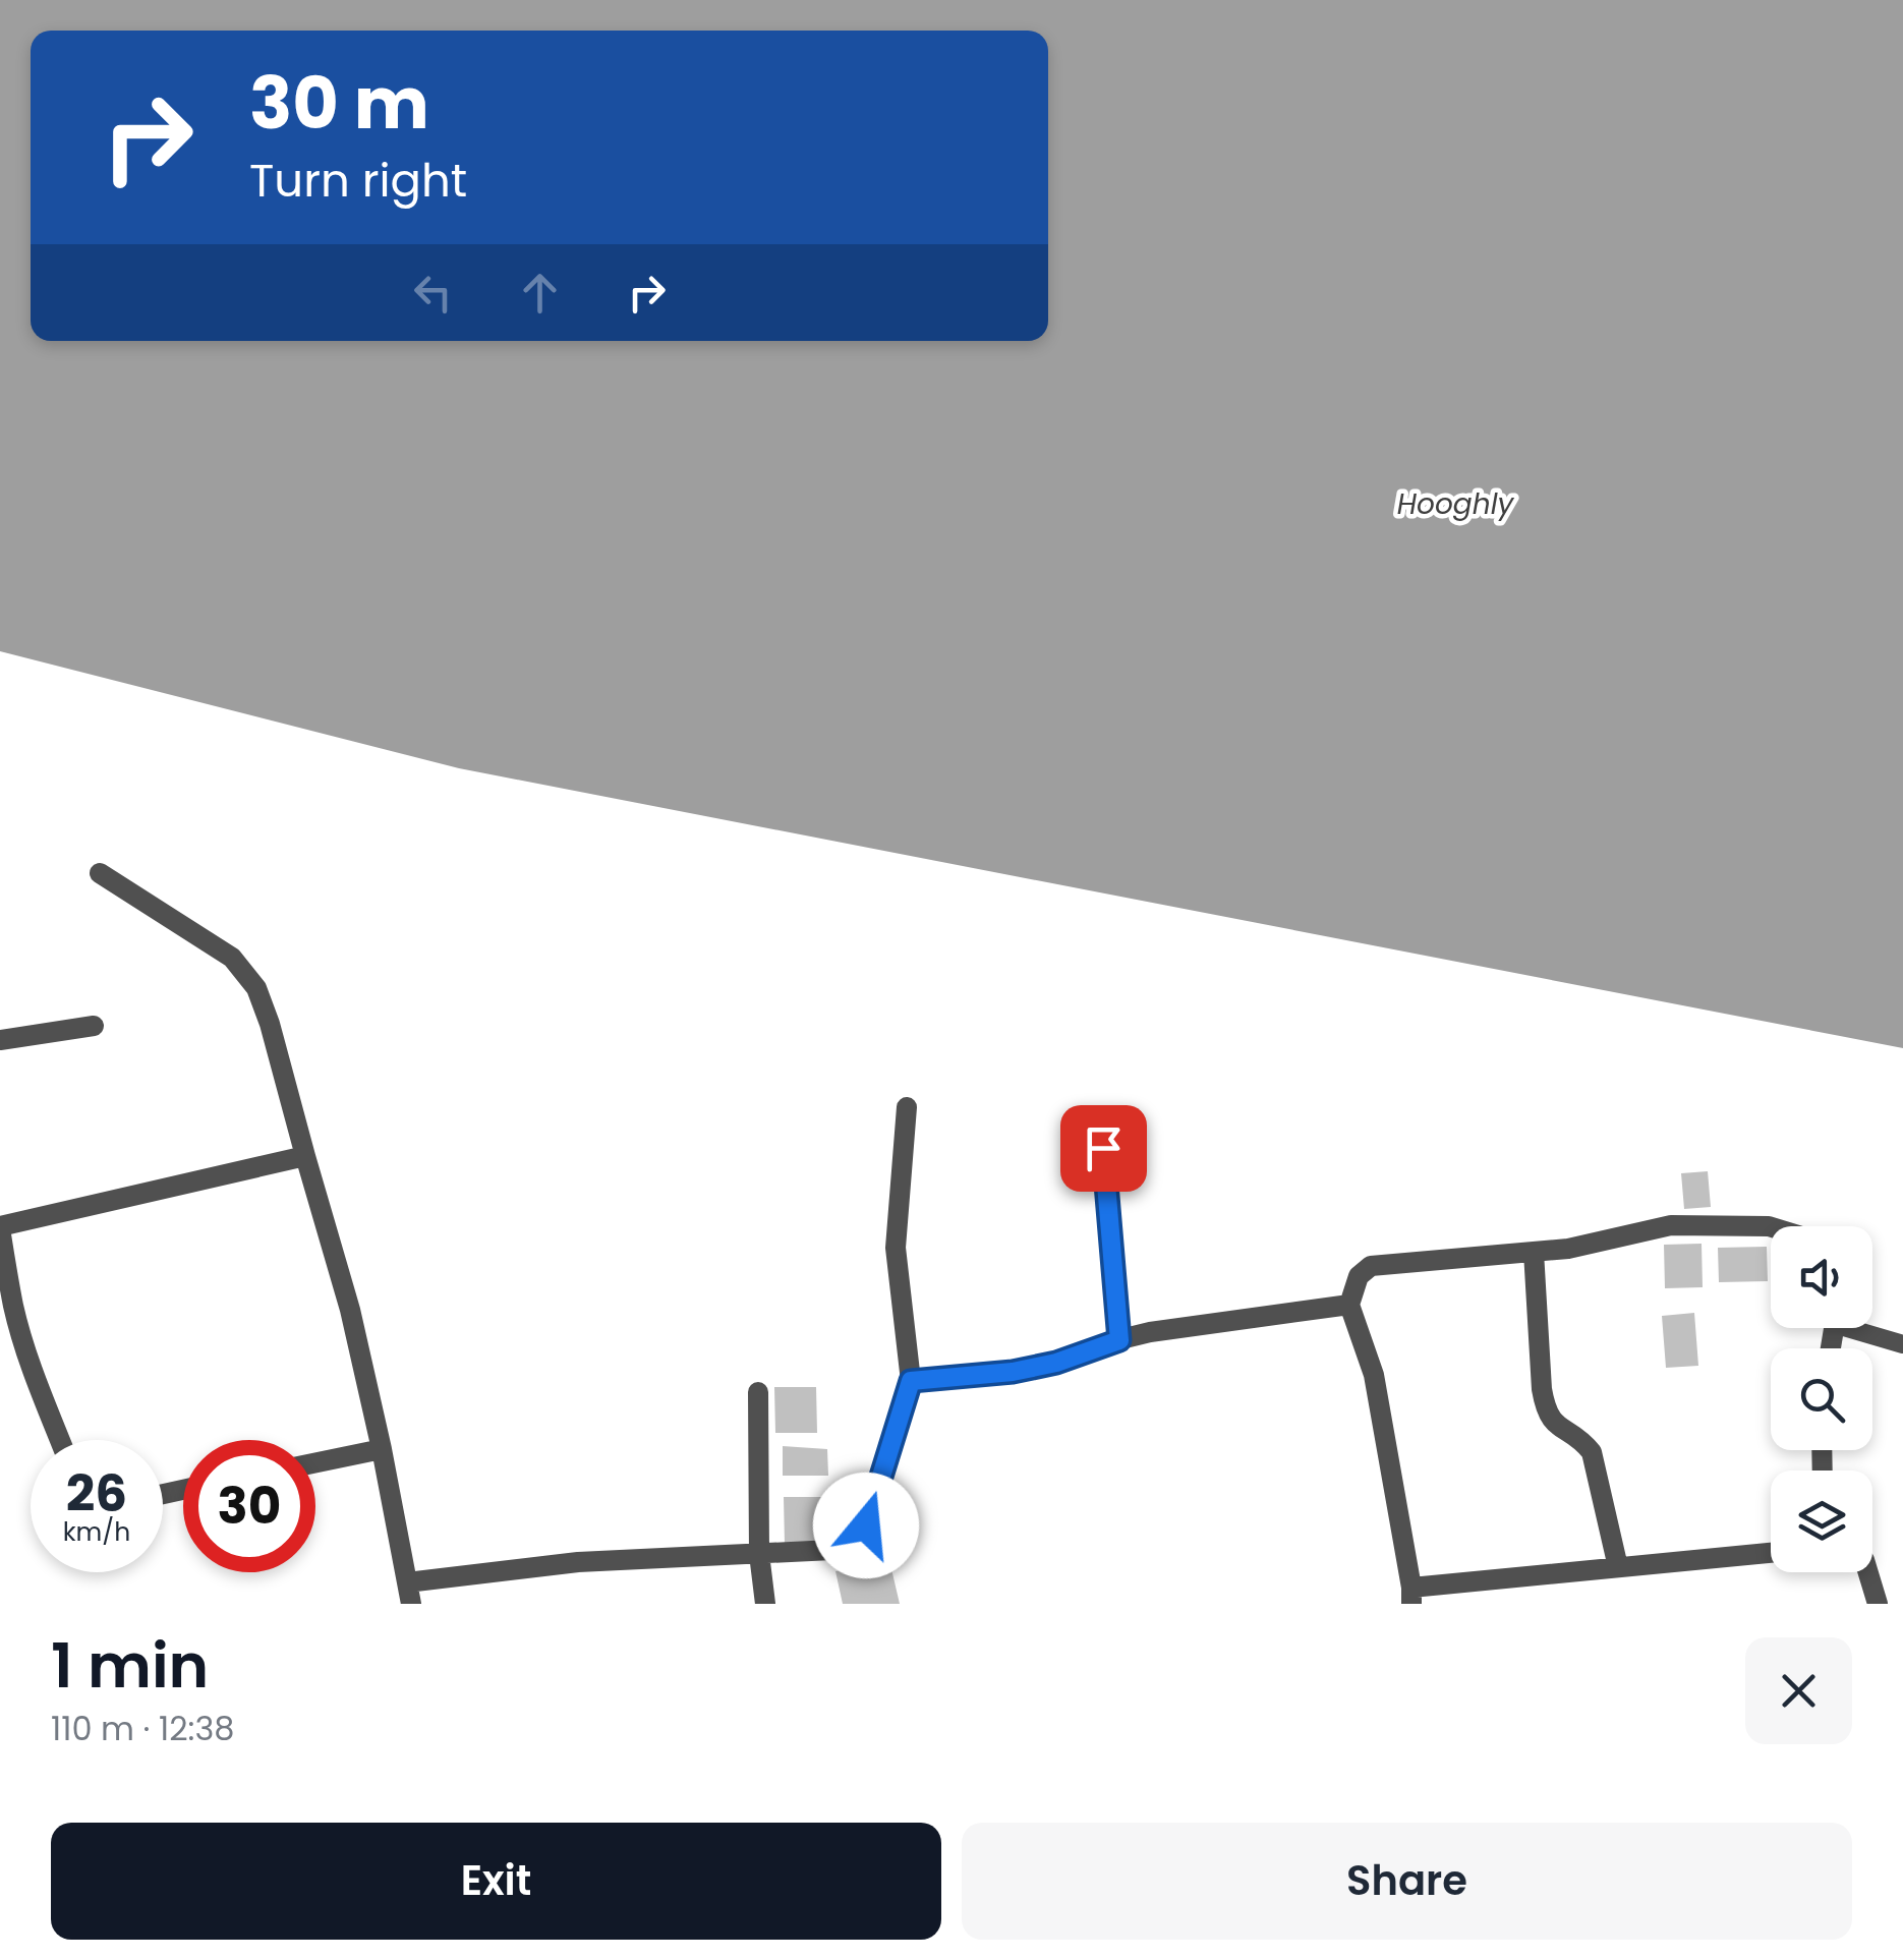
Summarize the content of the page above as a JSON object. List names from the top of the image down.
{
  "water": ["Hooghly"],
  "page": {
    "turn": ["30 m", "Turn right"],
    "speed": "26 km/h",
    "limit": "30",
    "heading": ["1 min", "110 m · 12:38"],
    "buttons": ["Exit", "Share"]
  }
}
